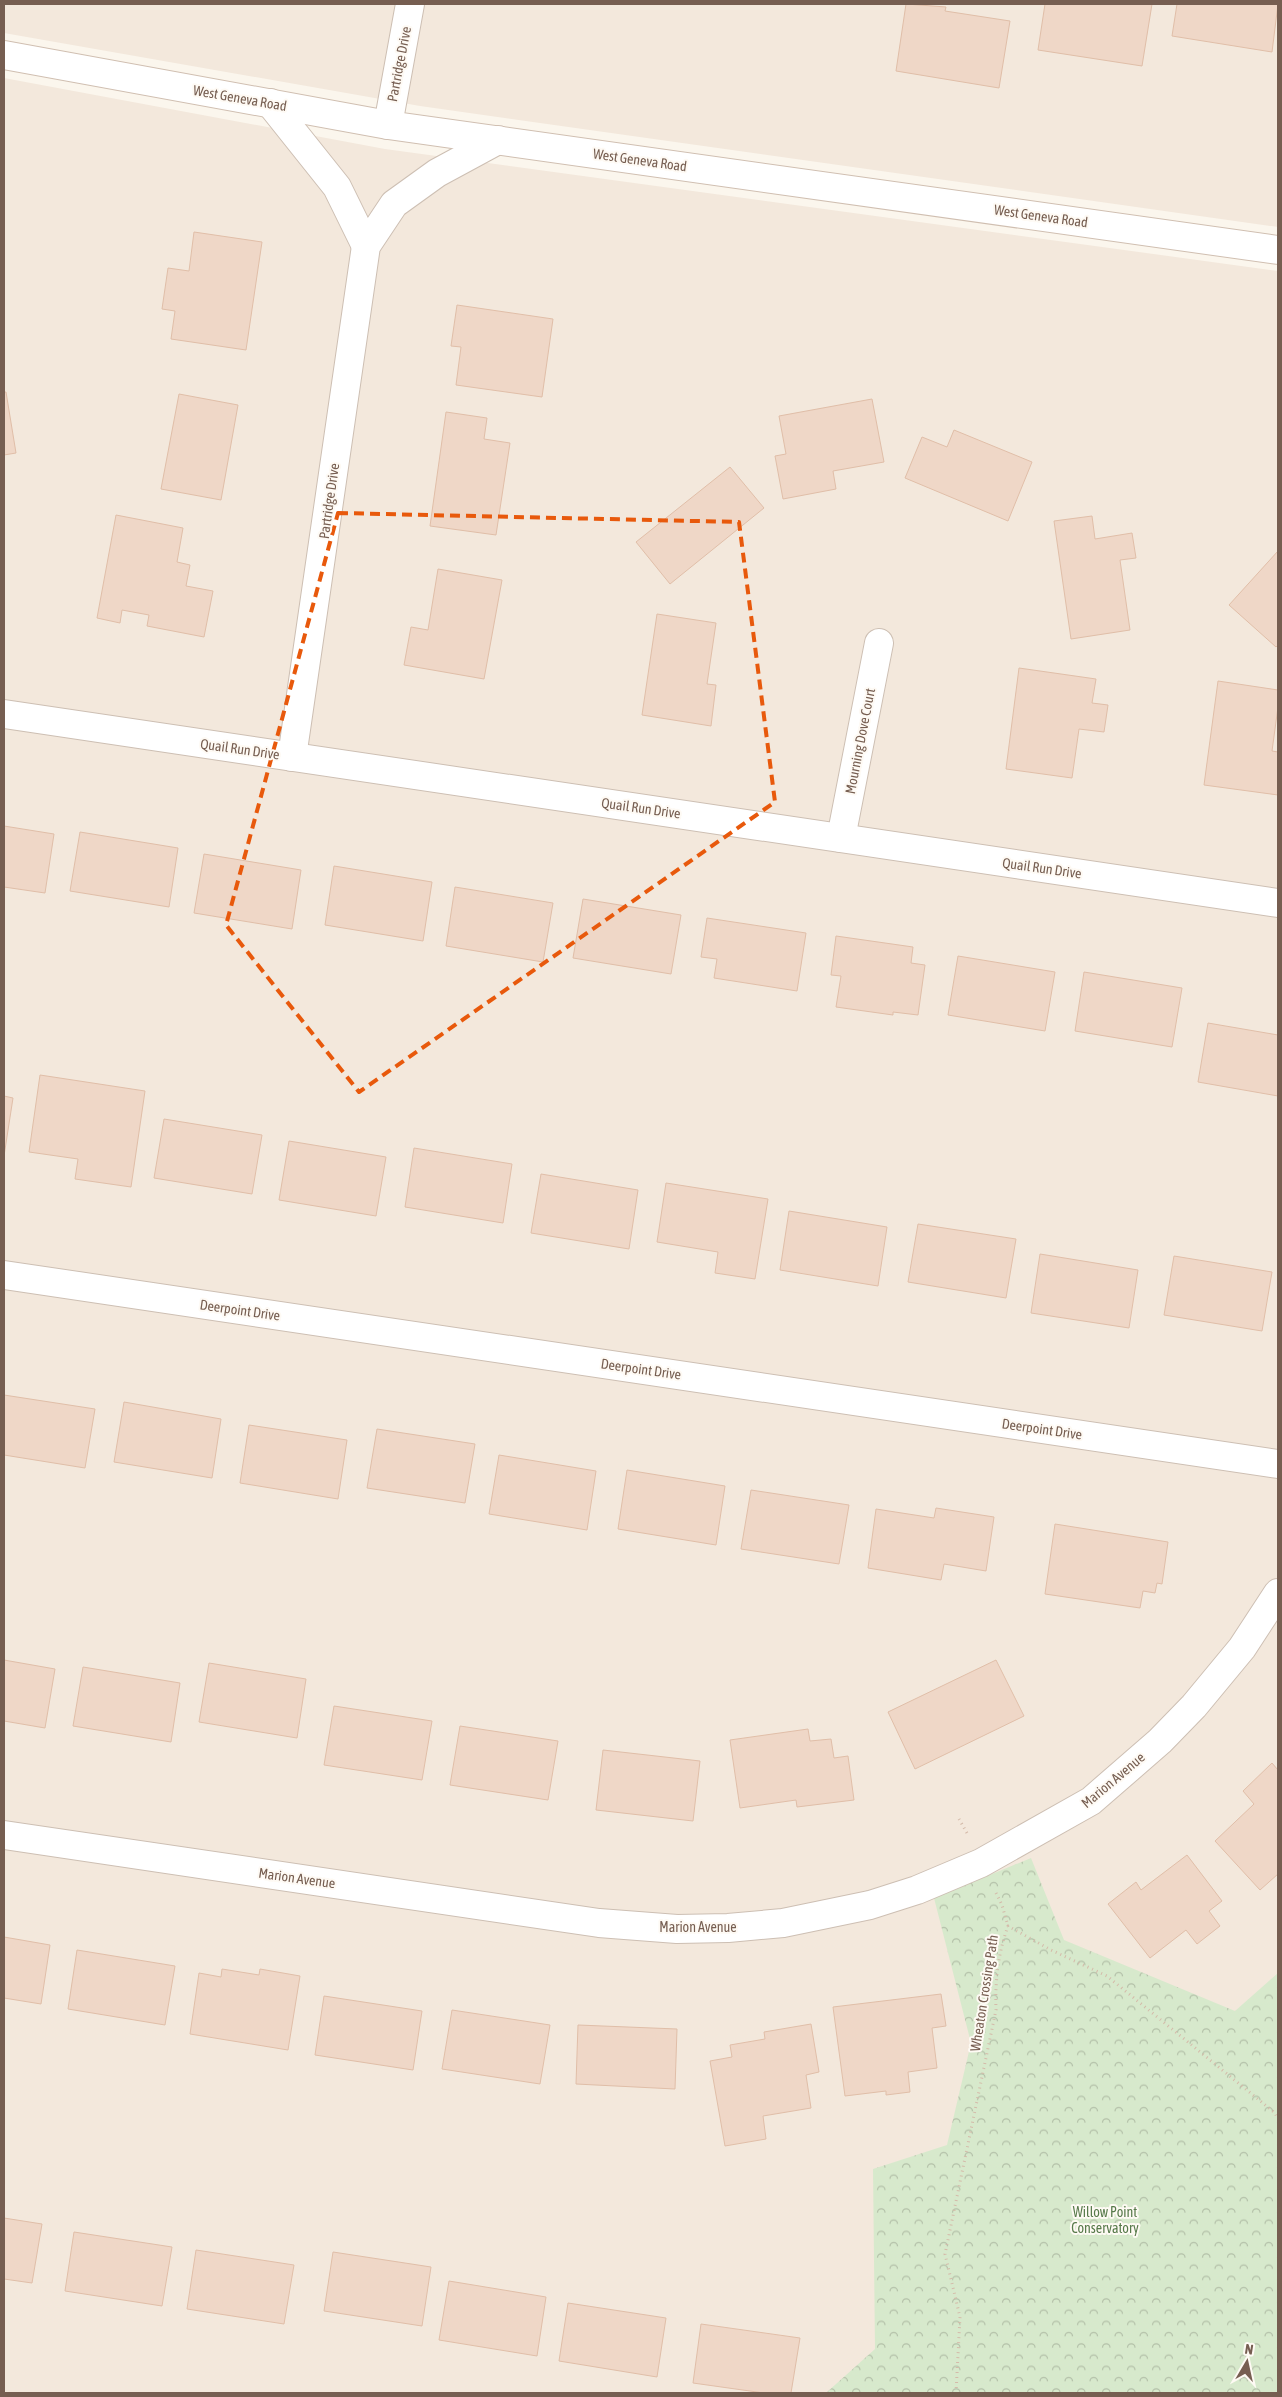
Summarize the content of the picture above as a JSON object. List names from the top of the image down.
{
  "streets": {
    "street": [
      "Partridge Drive",
      "West Geneva Road",
      "Mourning Dove Court",
      "Quail Run Drive",
      "Deerpoint Drive",
      "Marion Avenue"
    ],
    "path": ["Wheaton Crossing Path"]
  },
  "crossings": [
    ["Partridge Drive", "West Geneva Road"],
    ["Partridge Drive", "Quail Run Drive"],
    ["Mourning Dove Court", "Quail Run Drive"]
  ],
  "parks": ["Willow Point Conservatory"],
  "north": "top"
}
